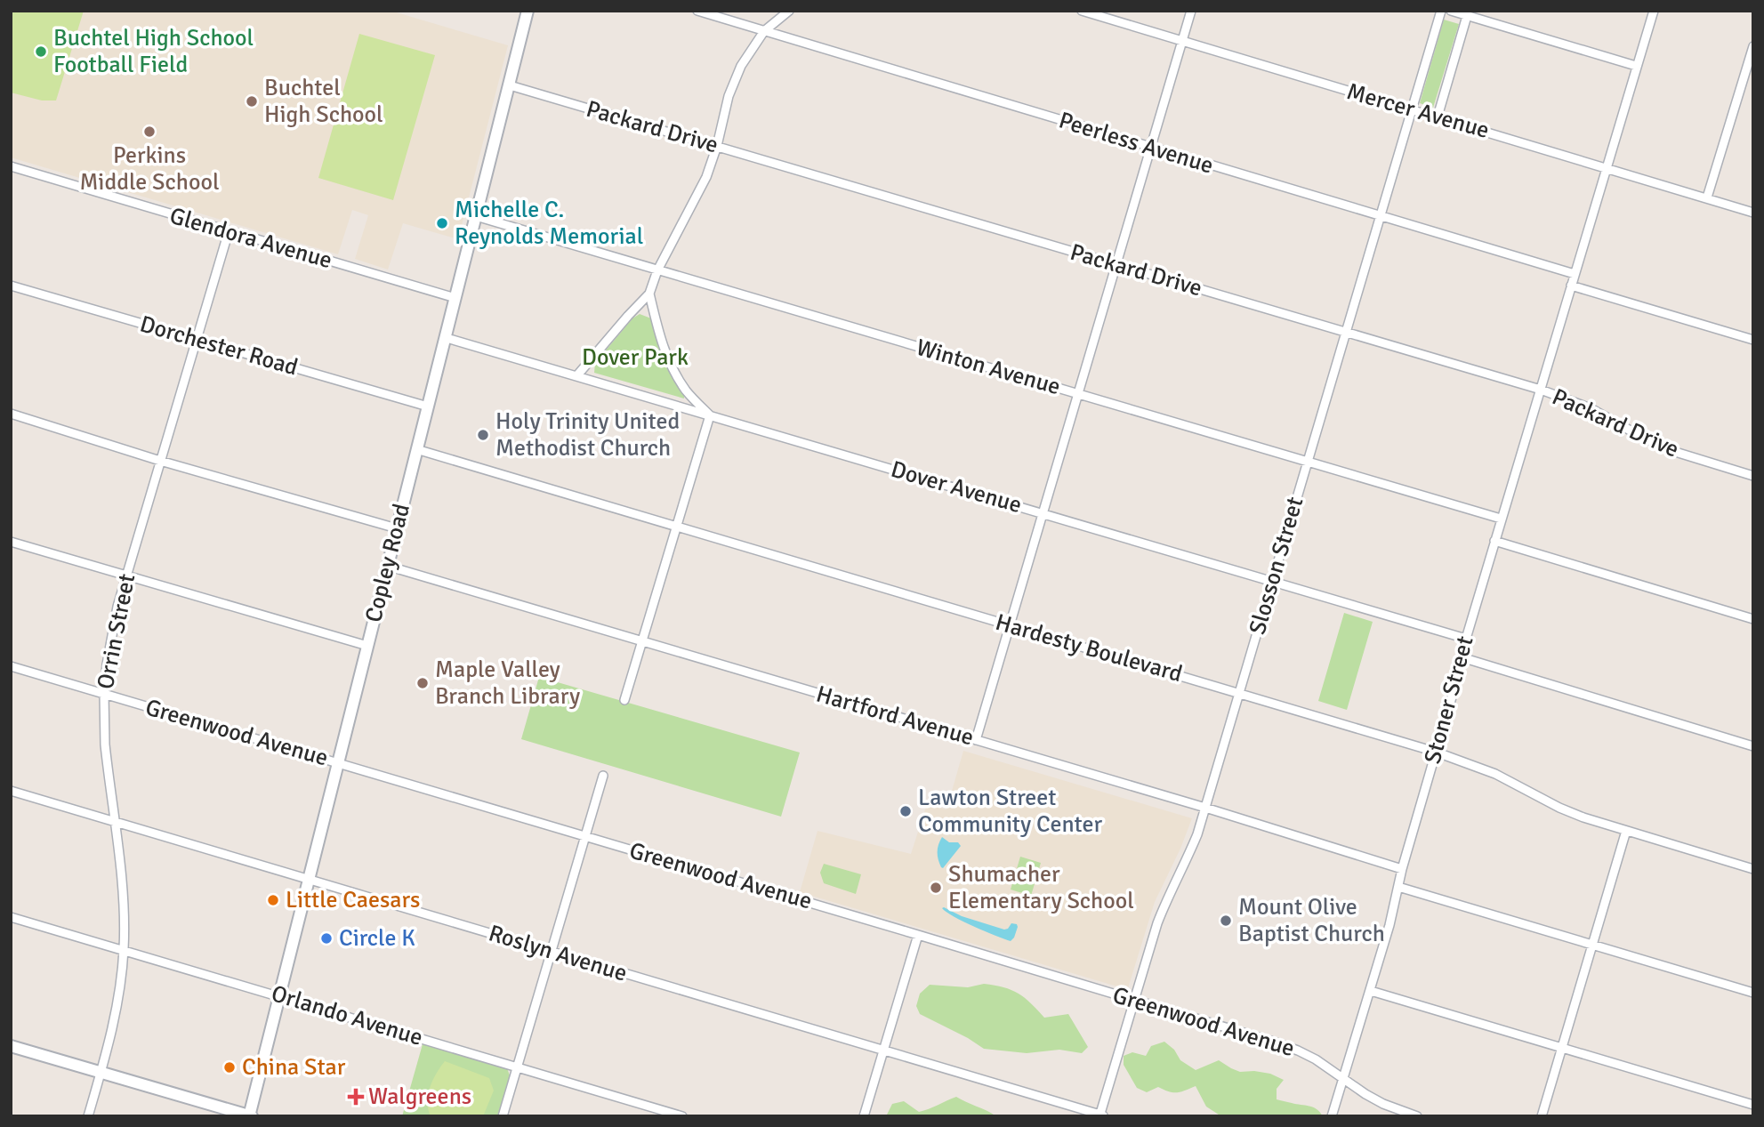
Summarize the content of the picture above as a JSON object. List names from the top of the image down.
{
  "streets": {
    "main road": ["Copley Road"],
    "street": [
      "Mercer Avenue",
      "Packard Drive",
      "Peerless Avenue",
      "Glendora Avenue",
      "Dorchester Road",
      "Winton Avenue",
      "Dover Avenue",
      "Slosson Street",
      "Orrin Street",
      "Hardesty Boulevard",
      "Stoner Street",
      "Hartford Avenue",
      "Greenwood Avenue",
      "Roslyn Avenue",
      "Orlando Avenue"
    ]
  },
  "crossings": [
    ["Mercer Avenue", "Slosson Street"],
    ["Packard Drive", "Copley Road"],
    ["Packard Drive", "Slosson Street"],
    ["Packard Drive", "Stoner Street"],
    ["Peerless Avenue", "Slosson Street"],
    ["Peerless Avenue", "Stoner Street"],
    ["Glendora Avenue", "Copley Road"],
    ["Glendora Avenue", "Orrin Street"],
    ["Dorchester Road", "Copley Road"],
    ["Dorchester Road", "Orrin Street"],
    ["Winton Avenue", "Copley Road"],
    ["Winton Avenue", "Slosson Street"],
    ["Winton Avenue", "Stoner Street"],
    ["Dover Avenue", "Copley Road"],
    ["Dover Avenue", "Slosson Street"],
    ["Dover Avenue", "Stoner Street"],
    ["Copley Road", "Hardesty Boulevard"],
    ["Copley Road", "Hartford Avenue"],
    ["Copley Road", "Greenwood Avenue"],
    ["Copley Road", "Roslyn Avenue"],
    ["Copley Road", "Orlando Avenue"],
    ["Slosson Street", "Hardesty Boulevard"],
    ["Slosson Street", "Hartford Avenue"],
    ["Slosson Street", "Greenwood Avenue"],
    ["Slosson Street", "Roslyn Avenue"],
    ["Orrin Street", "Greenwood Avenue"],
    ["Orrin Street", "Roslyn Avenue"],
    ["Orrin Street", "Orlando Avenue"],
    ["Hardesty Boulevard", "Stoner Street"],
    ["Stoner Street", "Hartford Avenue"],
    ["Stoner Street", "Greenwood Avenue"]
  ],
  "parks": ["Dover Park"],
  "places": {
    "other": [
      "Buchtel High School Football Field",
      "Buchtel High School",
      "Perkins Middle School",
      "Michelle C. Reynolds Memorial",
      "Holy Trinity United Methodist Church",
      "Maple Valley Branch Library",
      "Lawton Street Community Center",
      "Shumacher Elementary School",
      "Little Caesars",
      "Mount Olive Baptist Church",
      "Circle K",
      "China Star"
    ],
    "health": ["Walgreens"]
  }
}
